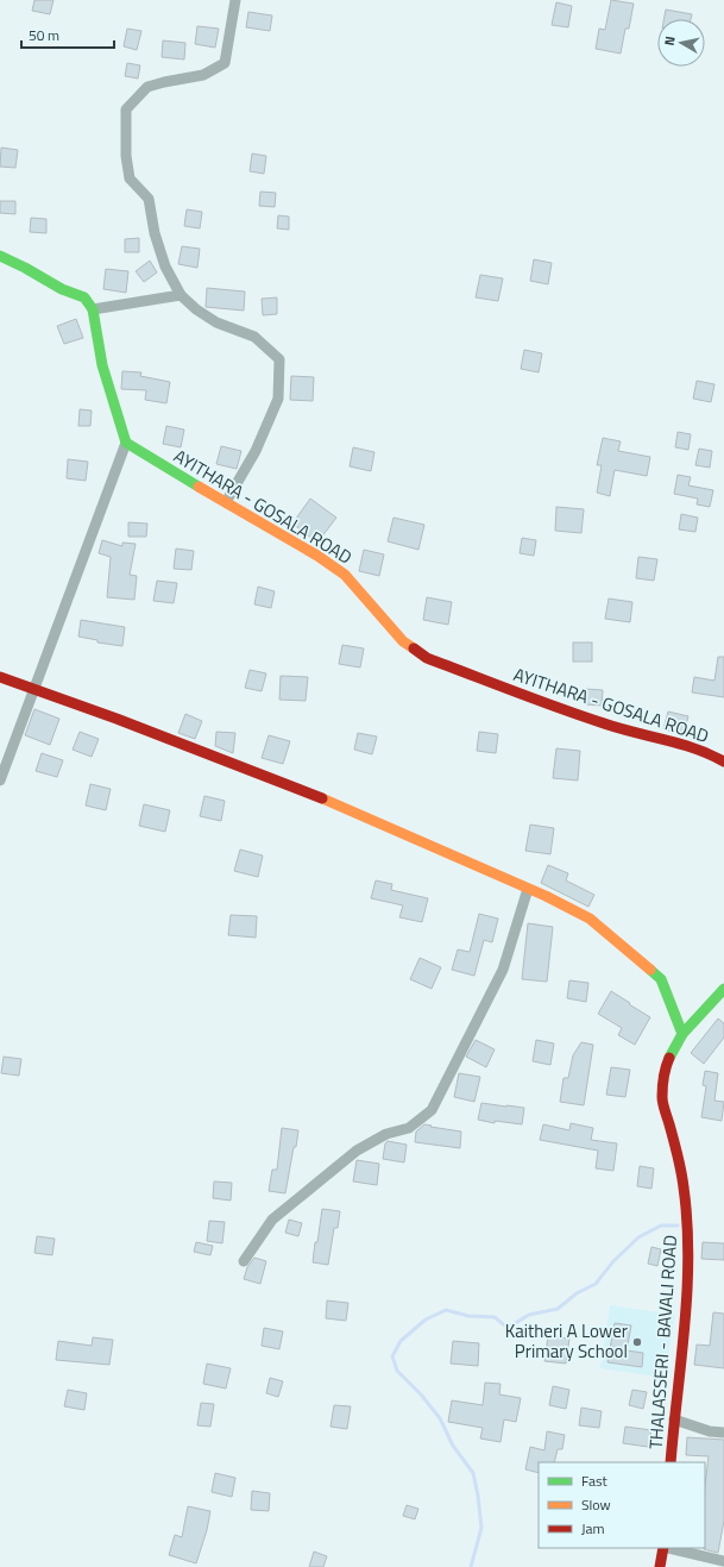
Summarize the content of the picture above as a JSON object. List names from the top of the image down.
{
  "streets": {
    "main road": ["AYITHARA - GOSALA ROAD", "THALASSERI - BAVALI ROAD"]
  },
  "places": ["Kaitheri A Lower Primary School"],
  "legend": ["Fast", "Slow", "Jam"],
  "scale_bar": "50 m",
  "north": "left"
}
